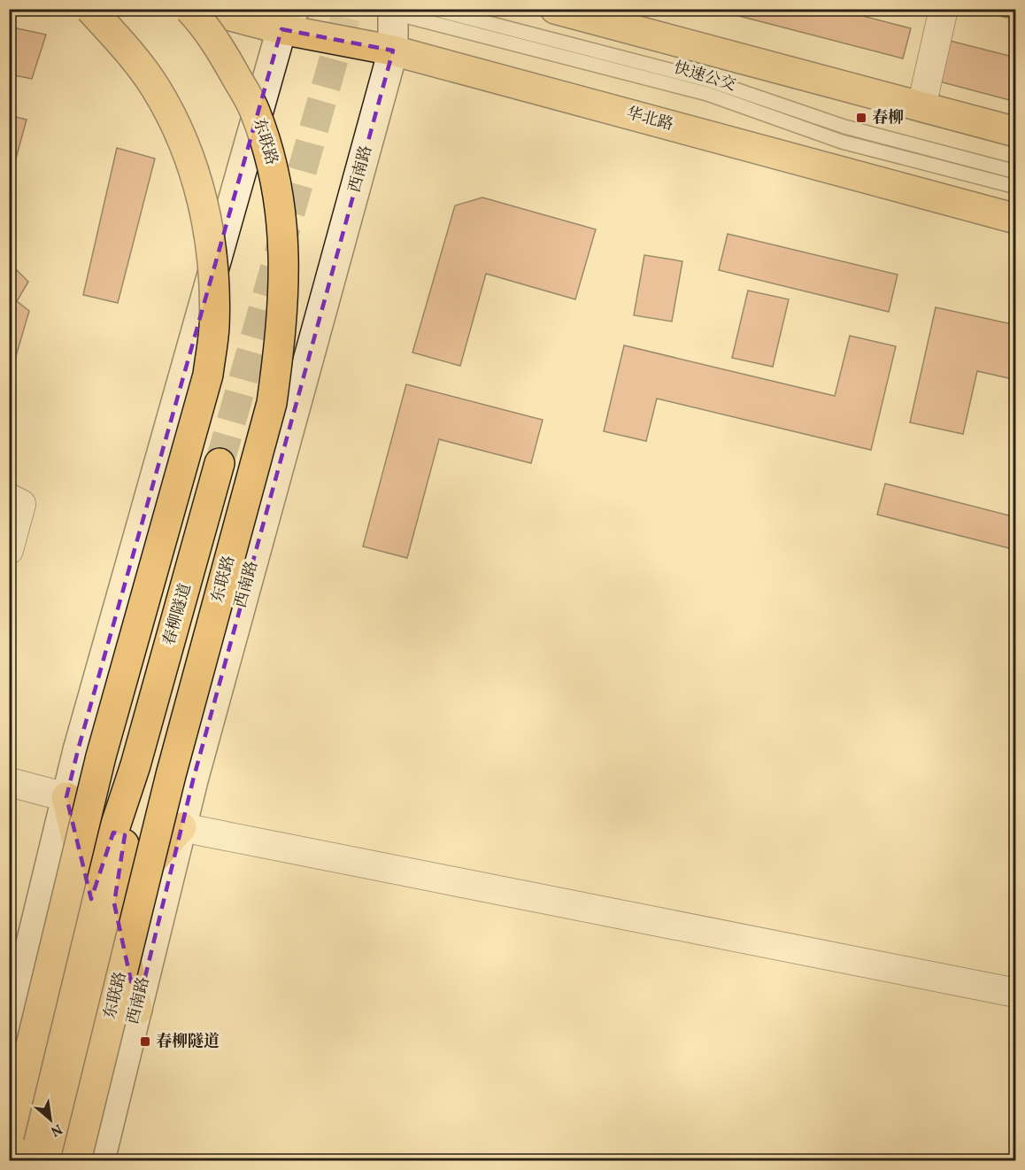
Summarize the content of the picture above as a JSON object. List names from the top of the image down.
{
  "streets": {
    "main road": [
      "华北路",
      "东联路",
      "西南路",
      "春柳隧道"
    ],
    "lane": ["快速公交"]
  },
  "crossings": [
    ["快速公交", "西南路"],
    ["华北路", "西南路"]
  ],
  "places": {
    "transit": ["春柳", "春柳隧道"]
  },
  "north": "bottom right"
}
